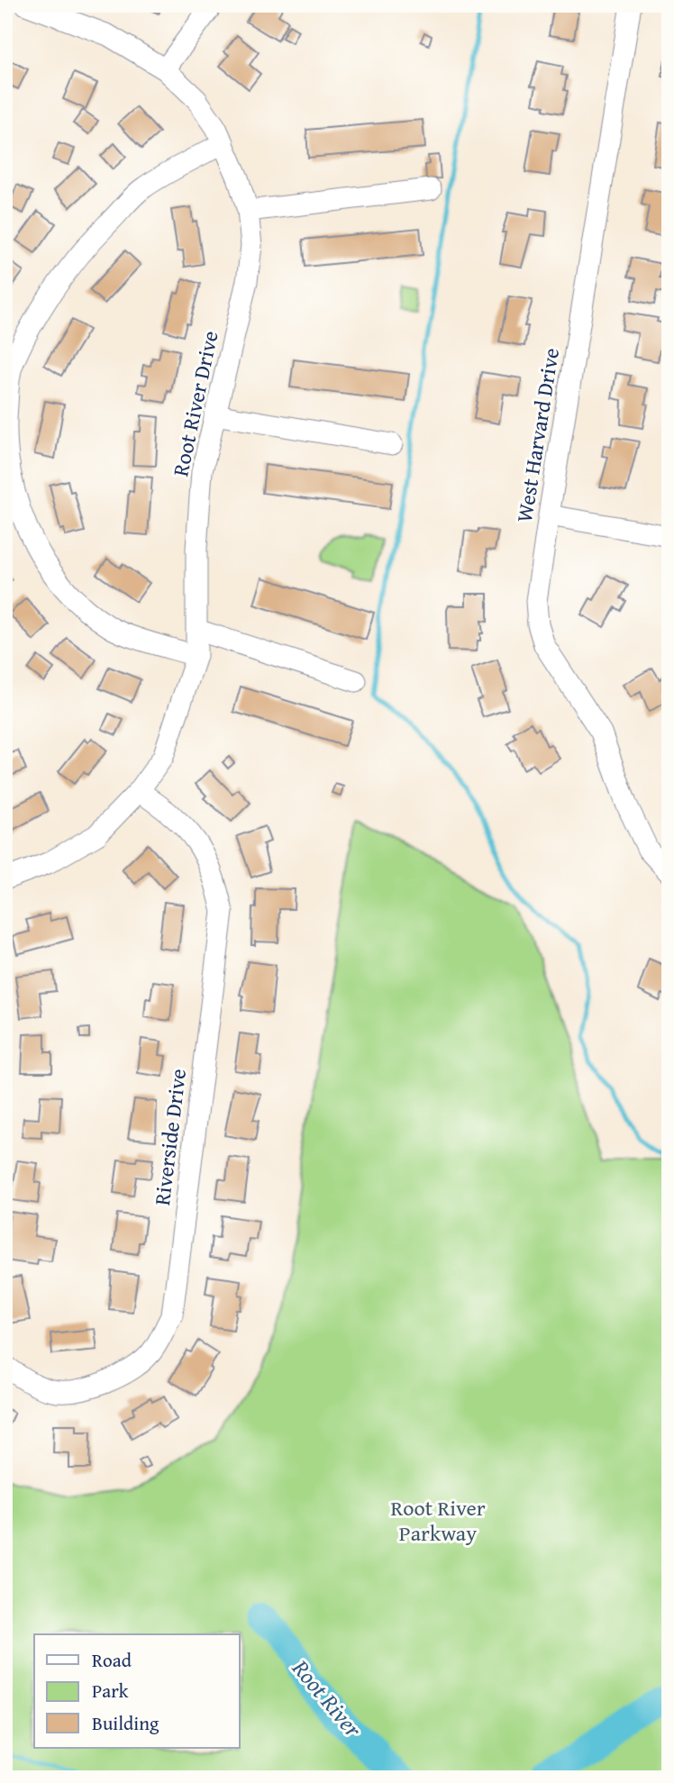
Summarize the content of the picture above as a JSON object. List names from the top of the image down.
{
  "streets": {
    "street": ["Root River Drive", "West Harvard Drive", "Riverside Drive"]
  },
  "crossings": [
    ["Root River Drive", "Riverside Drive"]
  ],
  "water": ["Root River"],
  "parks": ["Root River Parkway"],
  "legend": ["Road", "Park", "Building"]
}
